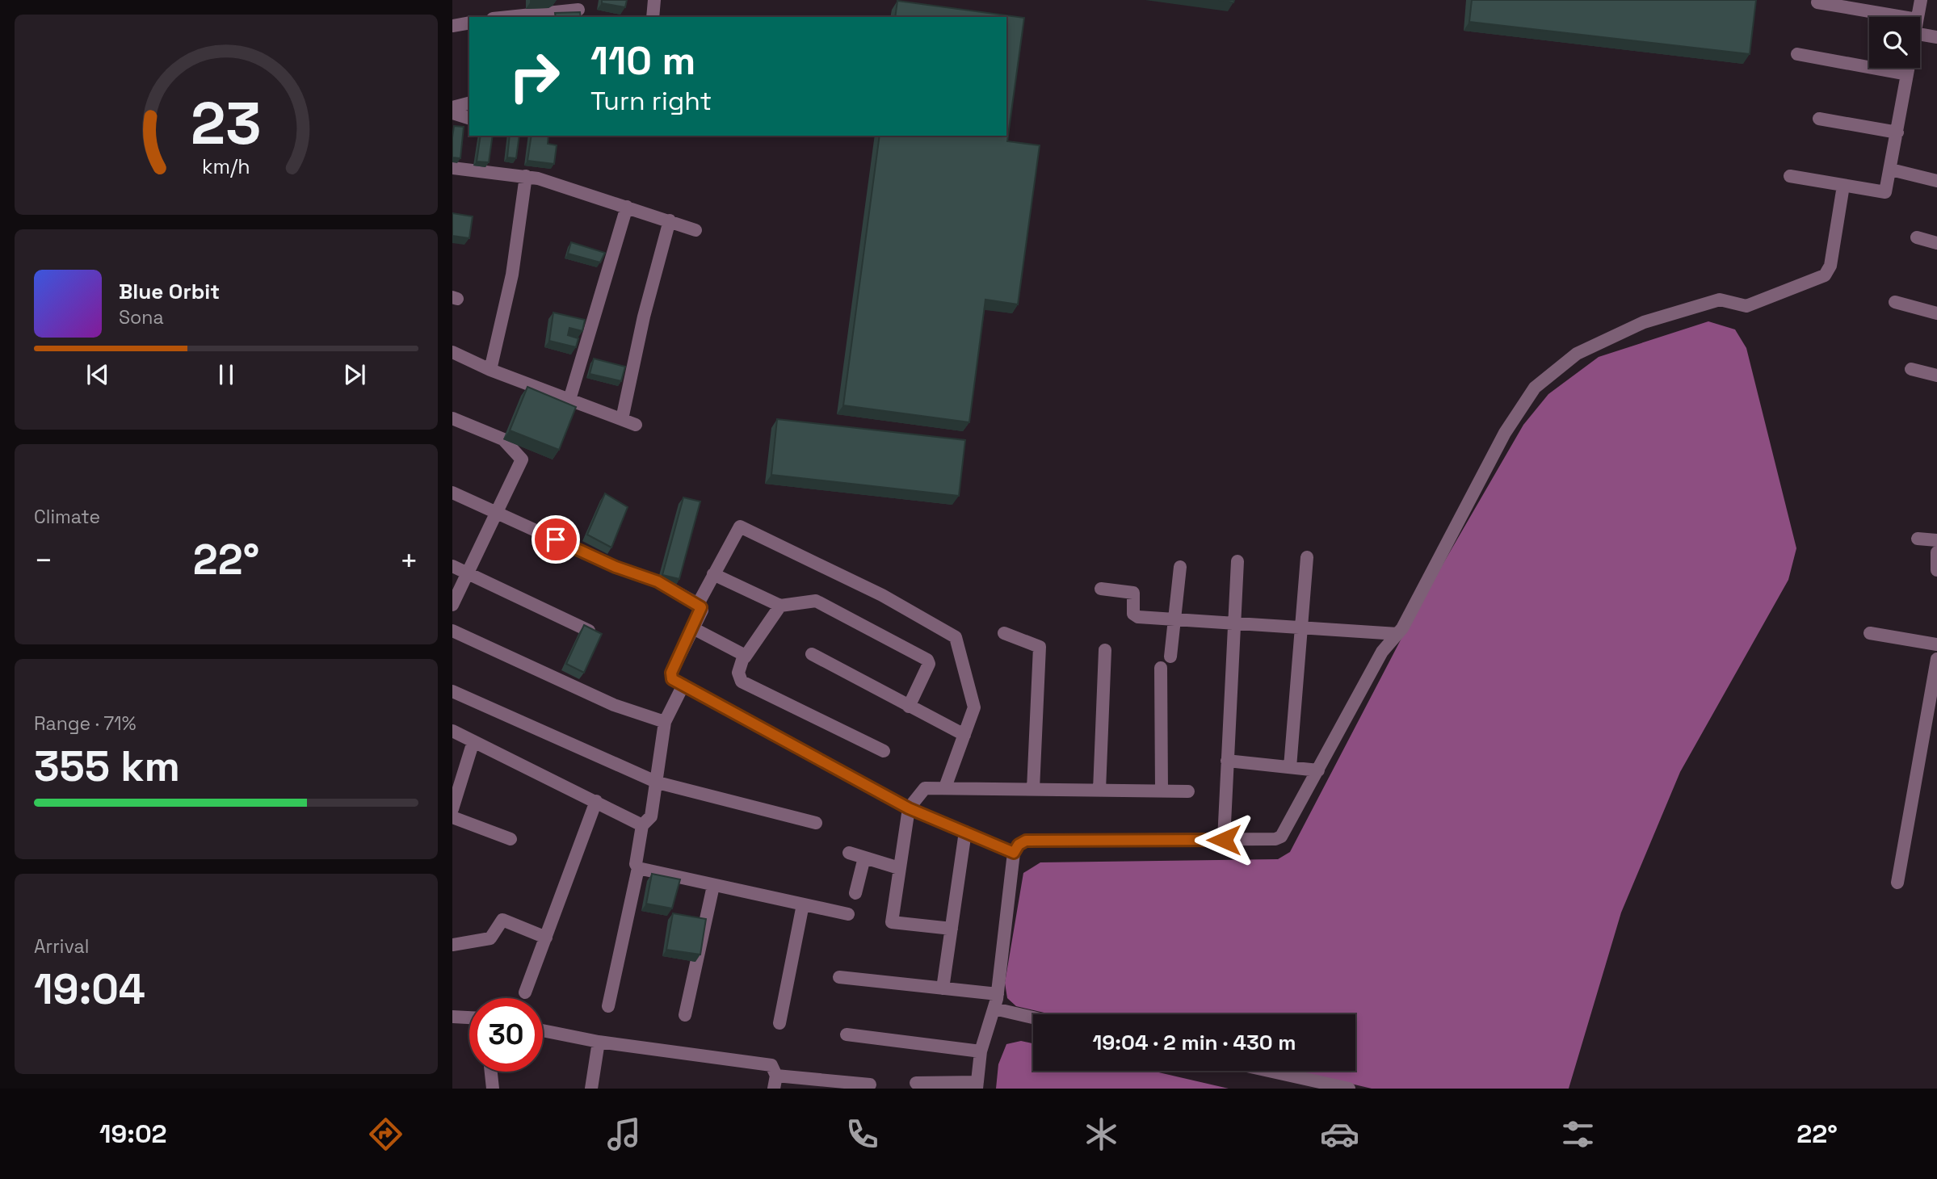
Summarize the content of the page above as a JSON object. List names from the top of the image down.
{
  "page": {
    "turn": ["110 m", "Turn right"],
    "song": ["Blue Orbit", "Sona"],
    "tile": [
      "Climate",
      ["Range · 71%", "355 km"],
      ["Arrival", "19:04"]
    ],
    "heat": ["−", "22°", "+"],
    "limit": "30",
    "trip": "19:04 · 2 min · 430 m",
    "tabs": ["19:02", "22°"],
    "gauge": ["23", "km/h"]
  }
}
